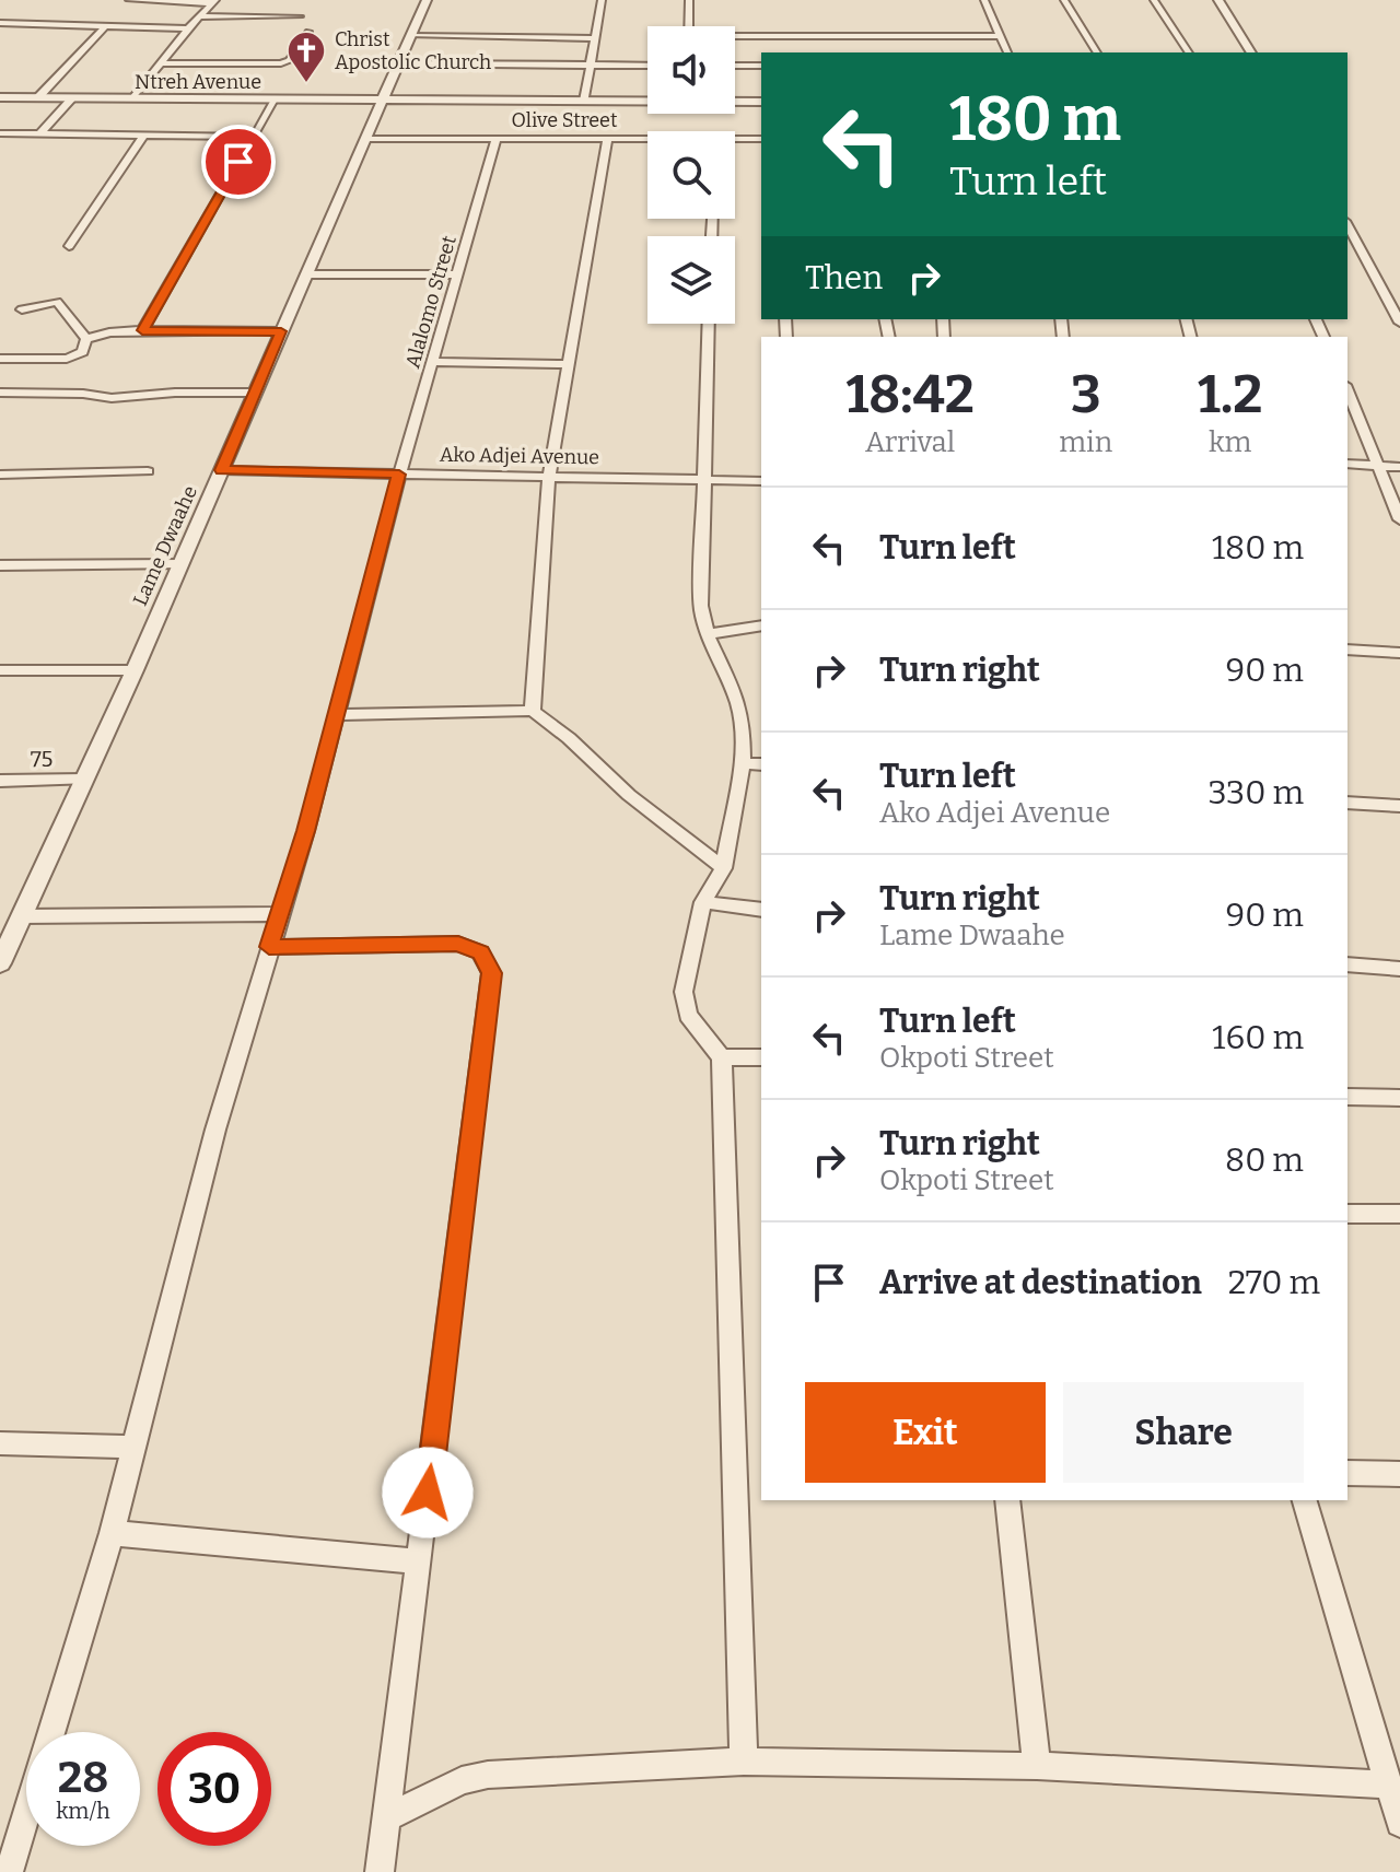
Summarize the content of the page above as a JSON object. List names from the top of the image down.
{
  "streets": {
    "street": [
      "Ntreh Avenue",
      "Olive Street",
      "Alalomo Street",
      "Ako Adjei Avenue",
      "Lame Dwaahe",
      "75"
    ]
  },
  "crossings": [
    ["Ntreh Avenue", "Lame Dwaahe"],
    ["Olive Street", "Alalomo Street"],
    ["Olive Street", "Lame Dwaahe"],
    ["Alalomo Street", "Ako Adjei Avenue"],
    ["Ako Adjei Avenue", "Lame Dwaahe"],
    ["Lame Dwaahe", "75"]
  ],
  "places": {
    "church": ["Christ Apostolic Church"]
  },
  "page": {
    "turn": ["180 m", "Turn left"],
    "then": "Then",
    "eta": [
      "18:42",
      "Arrival",
      "3",
      "min",
      "1.2",
      "km"
    ],
    "list": [
      {
        "name": "Turn left",
        "value": "180 m"
      },
      {
        "name": "Turn right",
        "value": "90 m"
      },
      {
        "name": "Turn left",
        "note": "Ako Adjei Avenue",
        "value": "330 m"
      },
      {
        "name": "Turn right",
        "note": "Lame Dwaahe",
        "value": "90 m"
      },
      {
        "name": "Turn left",
        "note": "Okpoti Street",
        "value": "160 m"
      },
      {
        "name": "Turn right",
        "note": "Okpoti Street",
        "value": "80 m"
      },
      {
        "name": "Arrive at destination",
        "value": "270 m"
      }
    ],
    "buttons": ["Exit", "Share"],
    "speed": "28 km/h",
    "limit": "30"
  }
}
